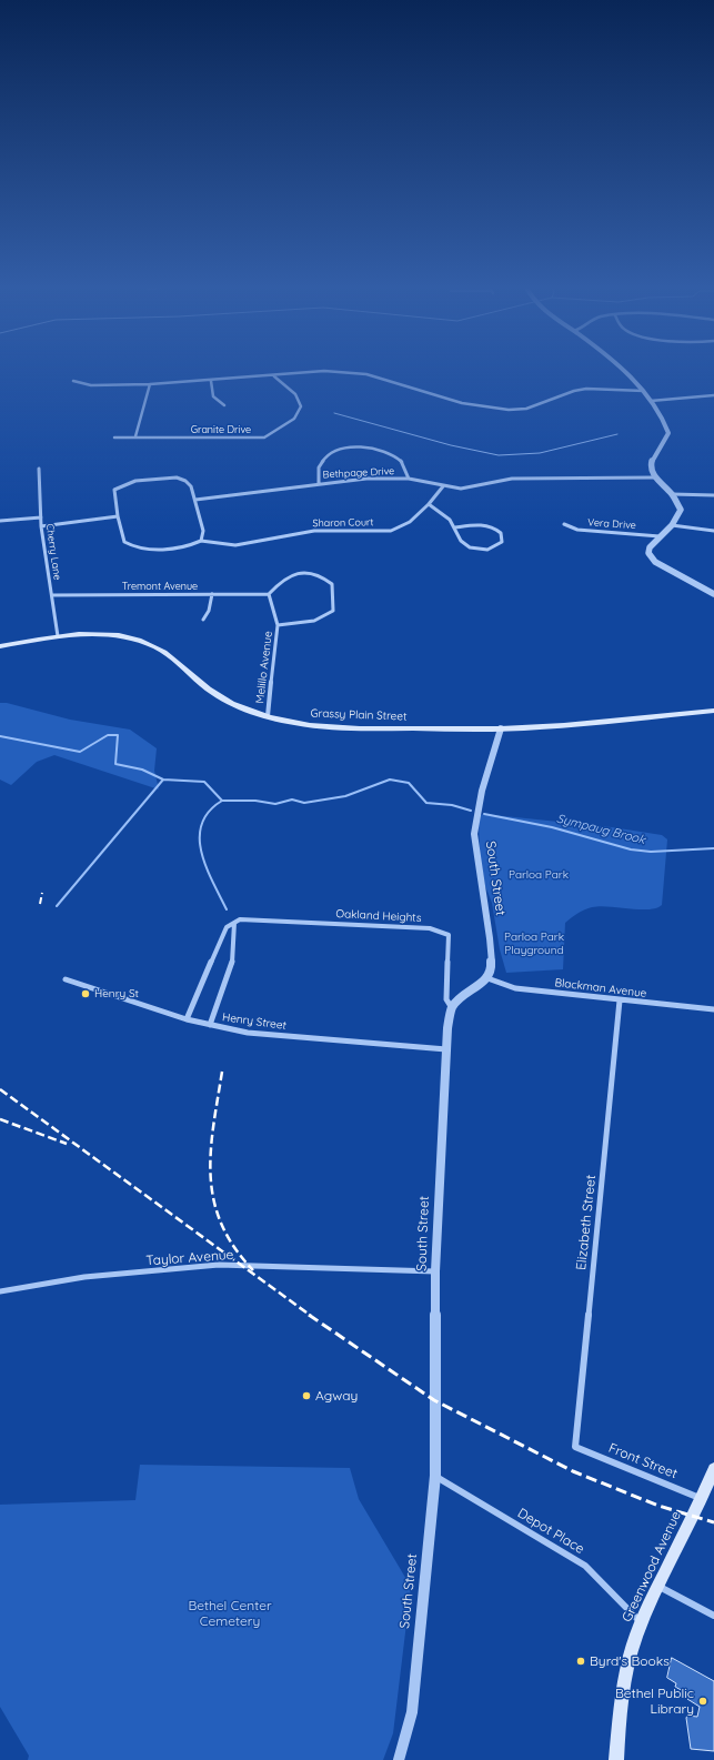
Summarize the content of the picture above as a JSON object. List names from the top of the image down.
{
  "streets": {
    "main road": ["Grassy Plain Street", "Greenwood Avenue"],
    "street": [
      "Granite Drive",
      "Bethpage Drive",
      "Sharon Court",
      "Vera Drive",
      "Cherry Lane",
      "Tremont Avenue",
      "Melillo Avenue",
      "South Street",
      "Oakland Heights",
      "Blackman Avenue",
      "Henry Street",
      "Elizabeth Street",
      "Taylor Avenue",
      "Front Street",
      "Depot Place"
    ]
  },
  "crossings": [
    ["Bethpage Drive", "Sharon Court"],
    ["Cherry Lane", "Tremont Avenue"],
    ["Cherry Lane", "Grassy Plain Street"],
    ["Tremont Avenue", "Melillo Avenue"],
    ["Melillo Avenue", "Grassy Plain Street"],
    ["Grassy Plain Street", "South Street"],
    ["South Street", "Oakland Heights"],
    ["South Street", "Blackman Avenue"],
    ["South Street", "Henry Street"],
    ["South Street", "Taylor Avenue"],
    ["South Street", "Depot Place"],
    ["Blackman Avenue", "Elizabeth Street"],
    ["Elizabeth Street", "Front Street"],
    ["Front Street", "Greenwood Avenue"],
    ["Depot Place", "Greenwood Avenue"]
  ],
  "water": ["Sympaug Brook"],
  "parks": ["Parloa Park", "Parloa Park Playground", "Bethel Center Cemetery"],
  "places": [
    "Henry St",
    "Agway",
    "Byrd's Books",
    "Bethel Public Library"
  ]
}
